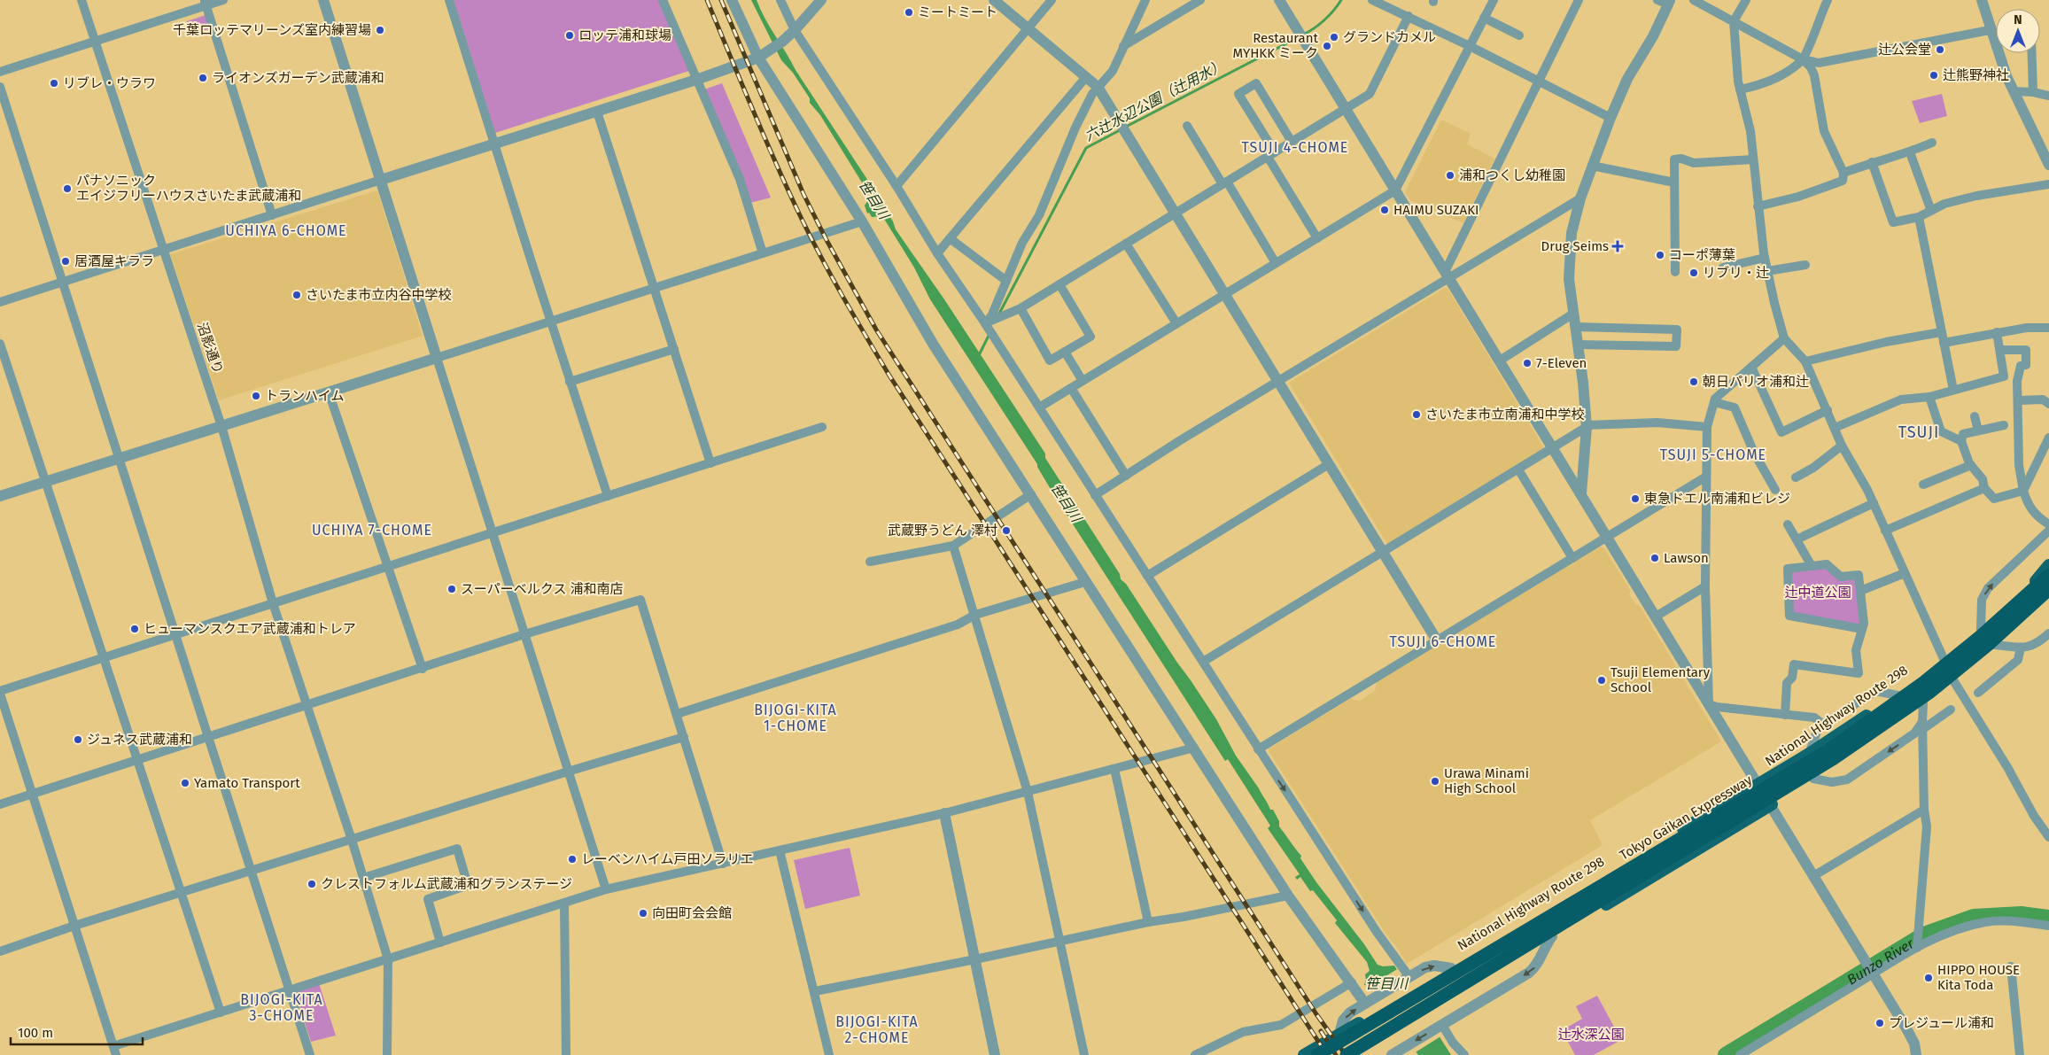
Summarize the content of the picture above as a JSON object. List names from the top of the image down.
{
  "streets": {
    "highway": ["National Highway Route 298", "Tokyo Gaikan Expressway"],
    "street": ["沼影通り"]
  },
  "districts": [
    "TSUJI 4-CHOME",
    "UCHIYA 6-CHOME",
    "TSUJI",
    "TSUJI 5-CHOME",
    "UCHIYA 7-CHOME",
    "TSUJI 6-CHOME",
    "BIJOGI-KITA 1-CHOME",
    "BIJOGI-KITA 3-CHOME",
    "BIJOGI-KITA 2-CHOME"
  ],
  "water": ["六辻水辺公園（辻用水）", "笹目川", "Bunzo River"],
  "parks": ["辻中道公園", "辻水深公園"],
  "places": {
    "other": [
      "ミートミート",
      "千葉ロッテマリーンズ室内練習場",
      "ロッテ浦和球場",
      "グランドカメル",
      "Restaurant MYHKK ミーク",
      "辻公会堂",
      "辻熊野神社",
      "ライオンズガーデン武蔵浦和",
      "リブレ・ウラワ",
      "浦和つくし幼稚園",
      "パナソニック エイジフリーハウスさいたま武蔵浦和",
      "HAIMU SUZAKI",
      "コーポ薄葉",
      "居酒屋キララ",
      "リブリ・辻",
      "さいたま市立内谷中学校",
      "7-Eleven",
      "朝日パリオ浦和辻",
      "トランハイム",
      "さいたま市立南浦和中学校",
      "東急ドエル南浦和ビレジ",
      "武蔵野うどん 澤村",
      "Lawson",
      "スーパーベルクス 浦和南店",
      "ヒューマンスクエア武蔵浦和トレア",
      "Tsuji Elementary School",
      "ジュネス武蔵浦和",
      "Urawa Minami High School",
      "Yamato Transport",
      "レーベンハイム戸田ソラリエ",
      "クレストフォルム武蔵浦和グランステージ",
      "向田町会会館",
      "HIPPO HOUSE Kita Toda",
      "プレジュール浦和"
    ],
    "health": ["Drug Seims"]
  },
  "scale_bar": "100 m",
  "north": "top"
}
